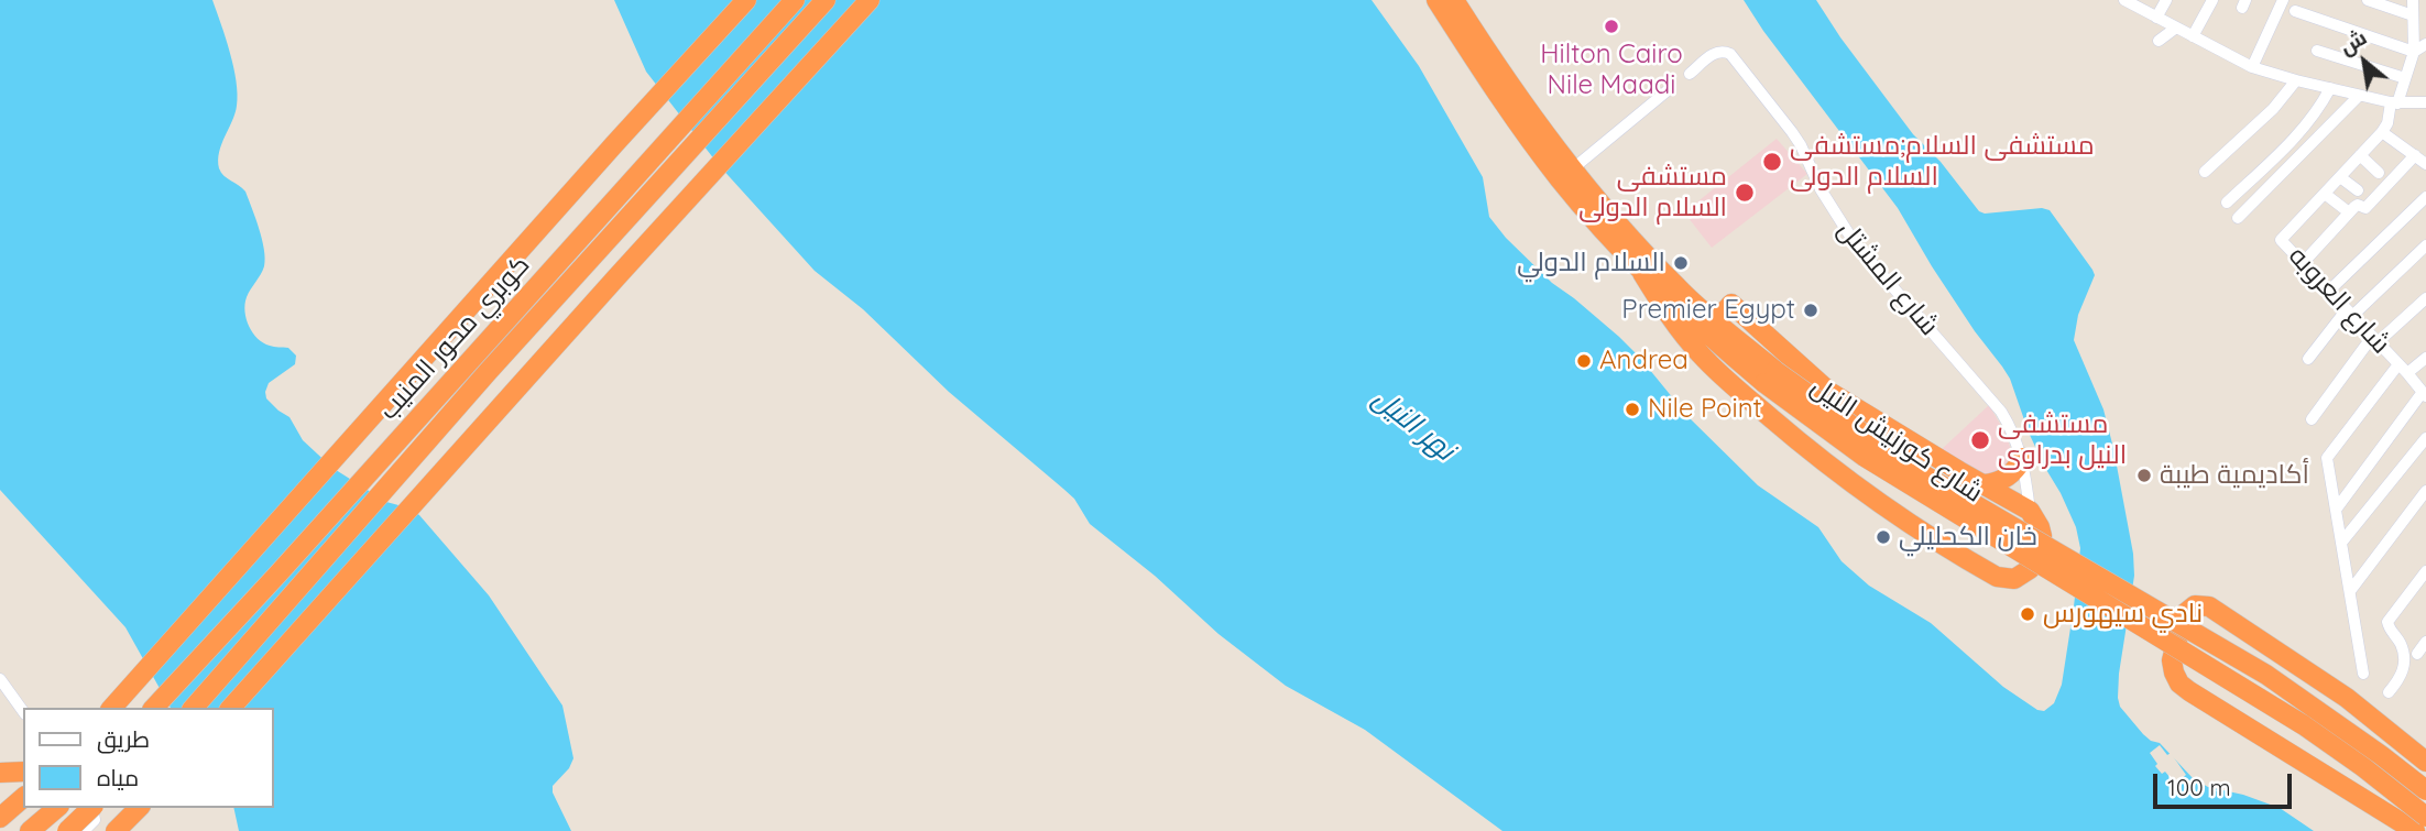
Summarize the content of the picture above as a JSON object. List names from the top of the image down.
{
  "streets": {
    "highway": ["كوبري محور المنيب", "شارع كورنيش النيل"],
    "street": ["شارع المشتل", "شارع العروبه"]
  },
  "water": ["نهر النيل"],
  "places": [
    "Hilton Cairo Nile Maadi",
    "مستشفى السلام;مستشفى السلام الدولى",
    "مستشفى السلام الدولى",
    "السلام الدولي",
    "Premier Egypt",
    "Andrea",
    "Nile Point",
    "مستشفى النيل بدراوى",
    "أكاديمية طيبة",
    "خان الكحليلي",
    "نادي سيهورس"
  ],
  "legend": ["طريق", "مياه"],
  "scale_bar": "100 m",
  "north": "top left"
}
